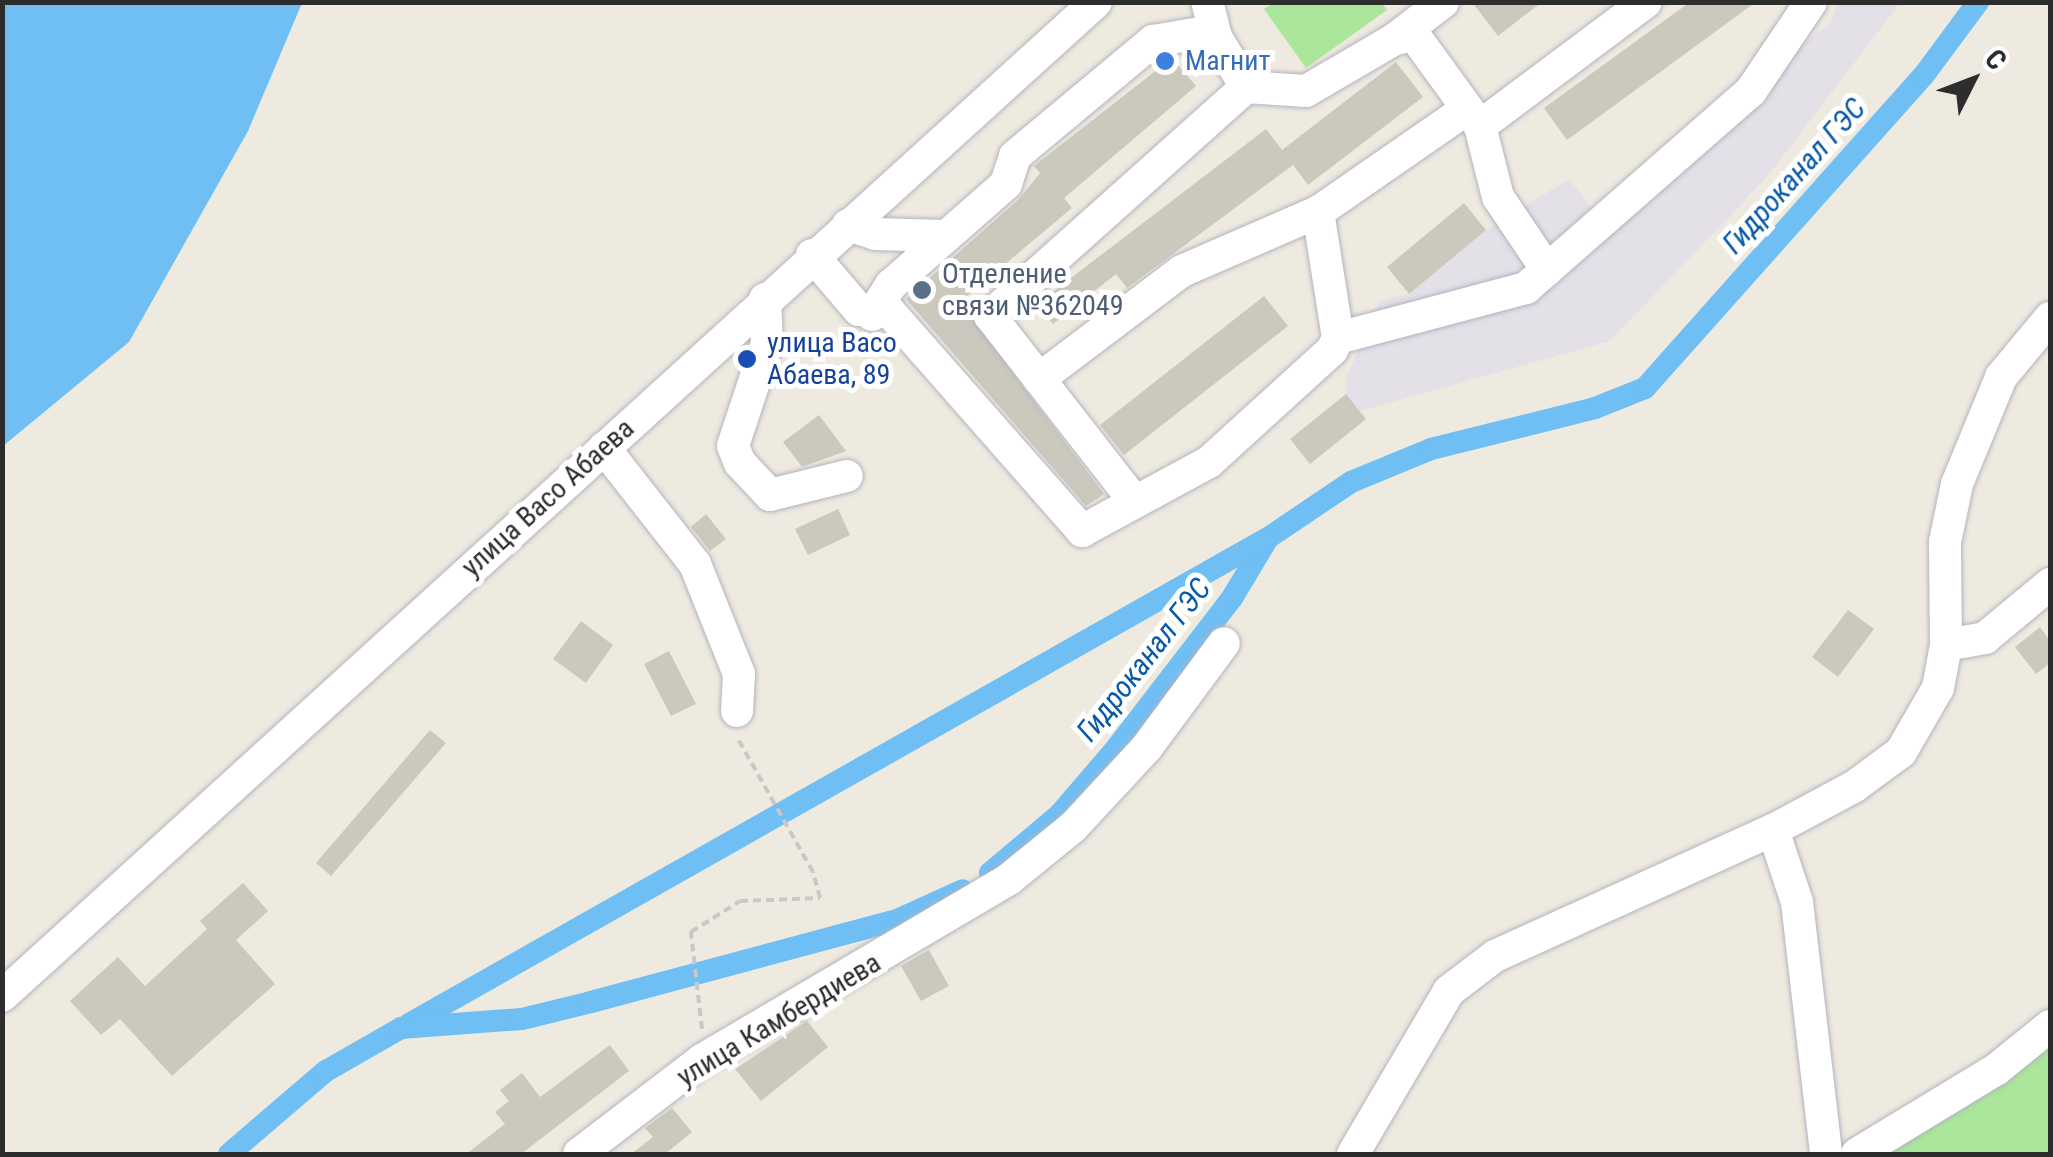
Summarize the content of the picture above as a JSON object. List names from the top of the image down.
{
  "streets": {
    "street": ["улица Васо Абаева", "улица Камбердиева"]
  },
  "water": ["Гидроканал ГЭС"],
  "places": ["Магнит", "Отделение связи №362049", "улица Васо Абаева, 89"],
  "north": "top right"
}
